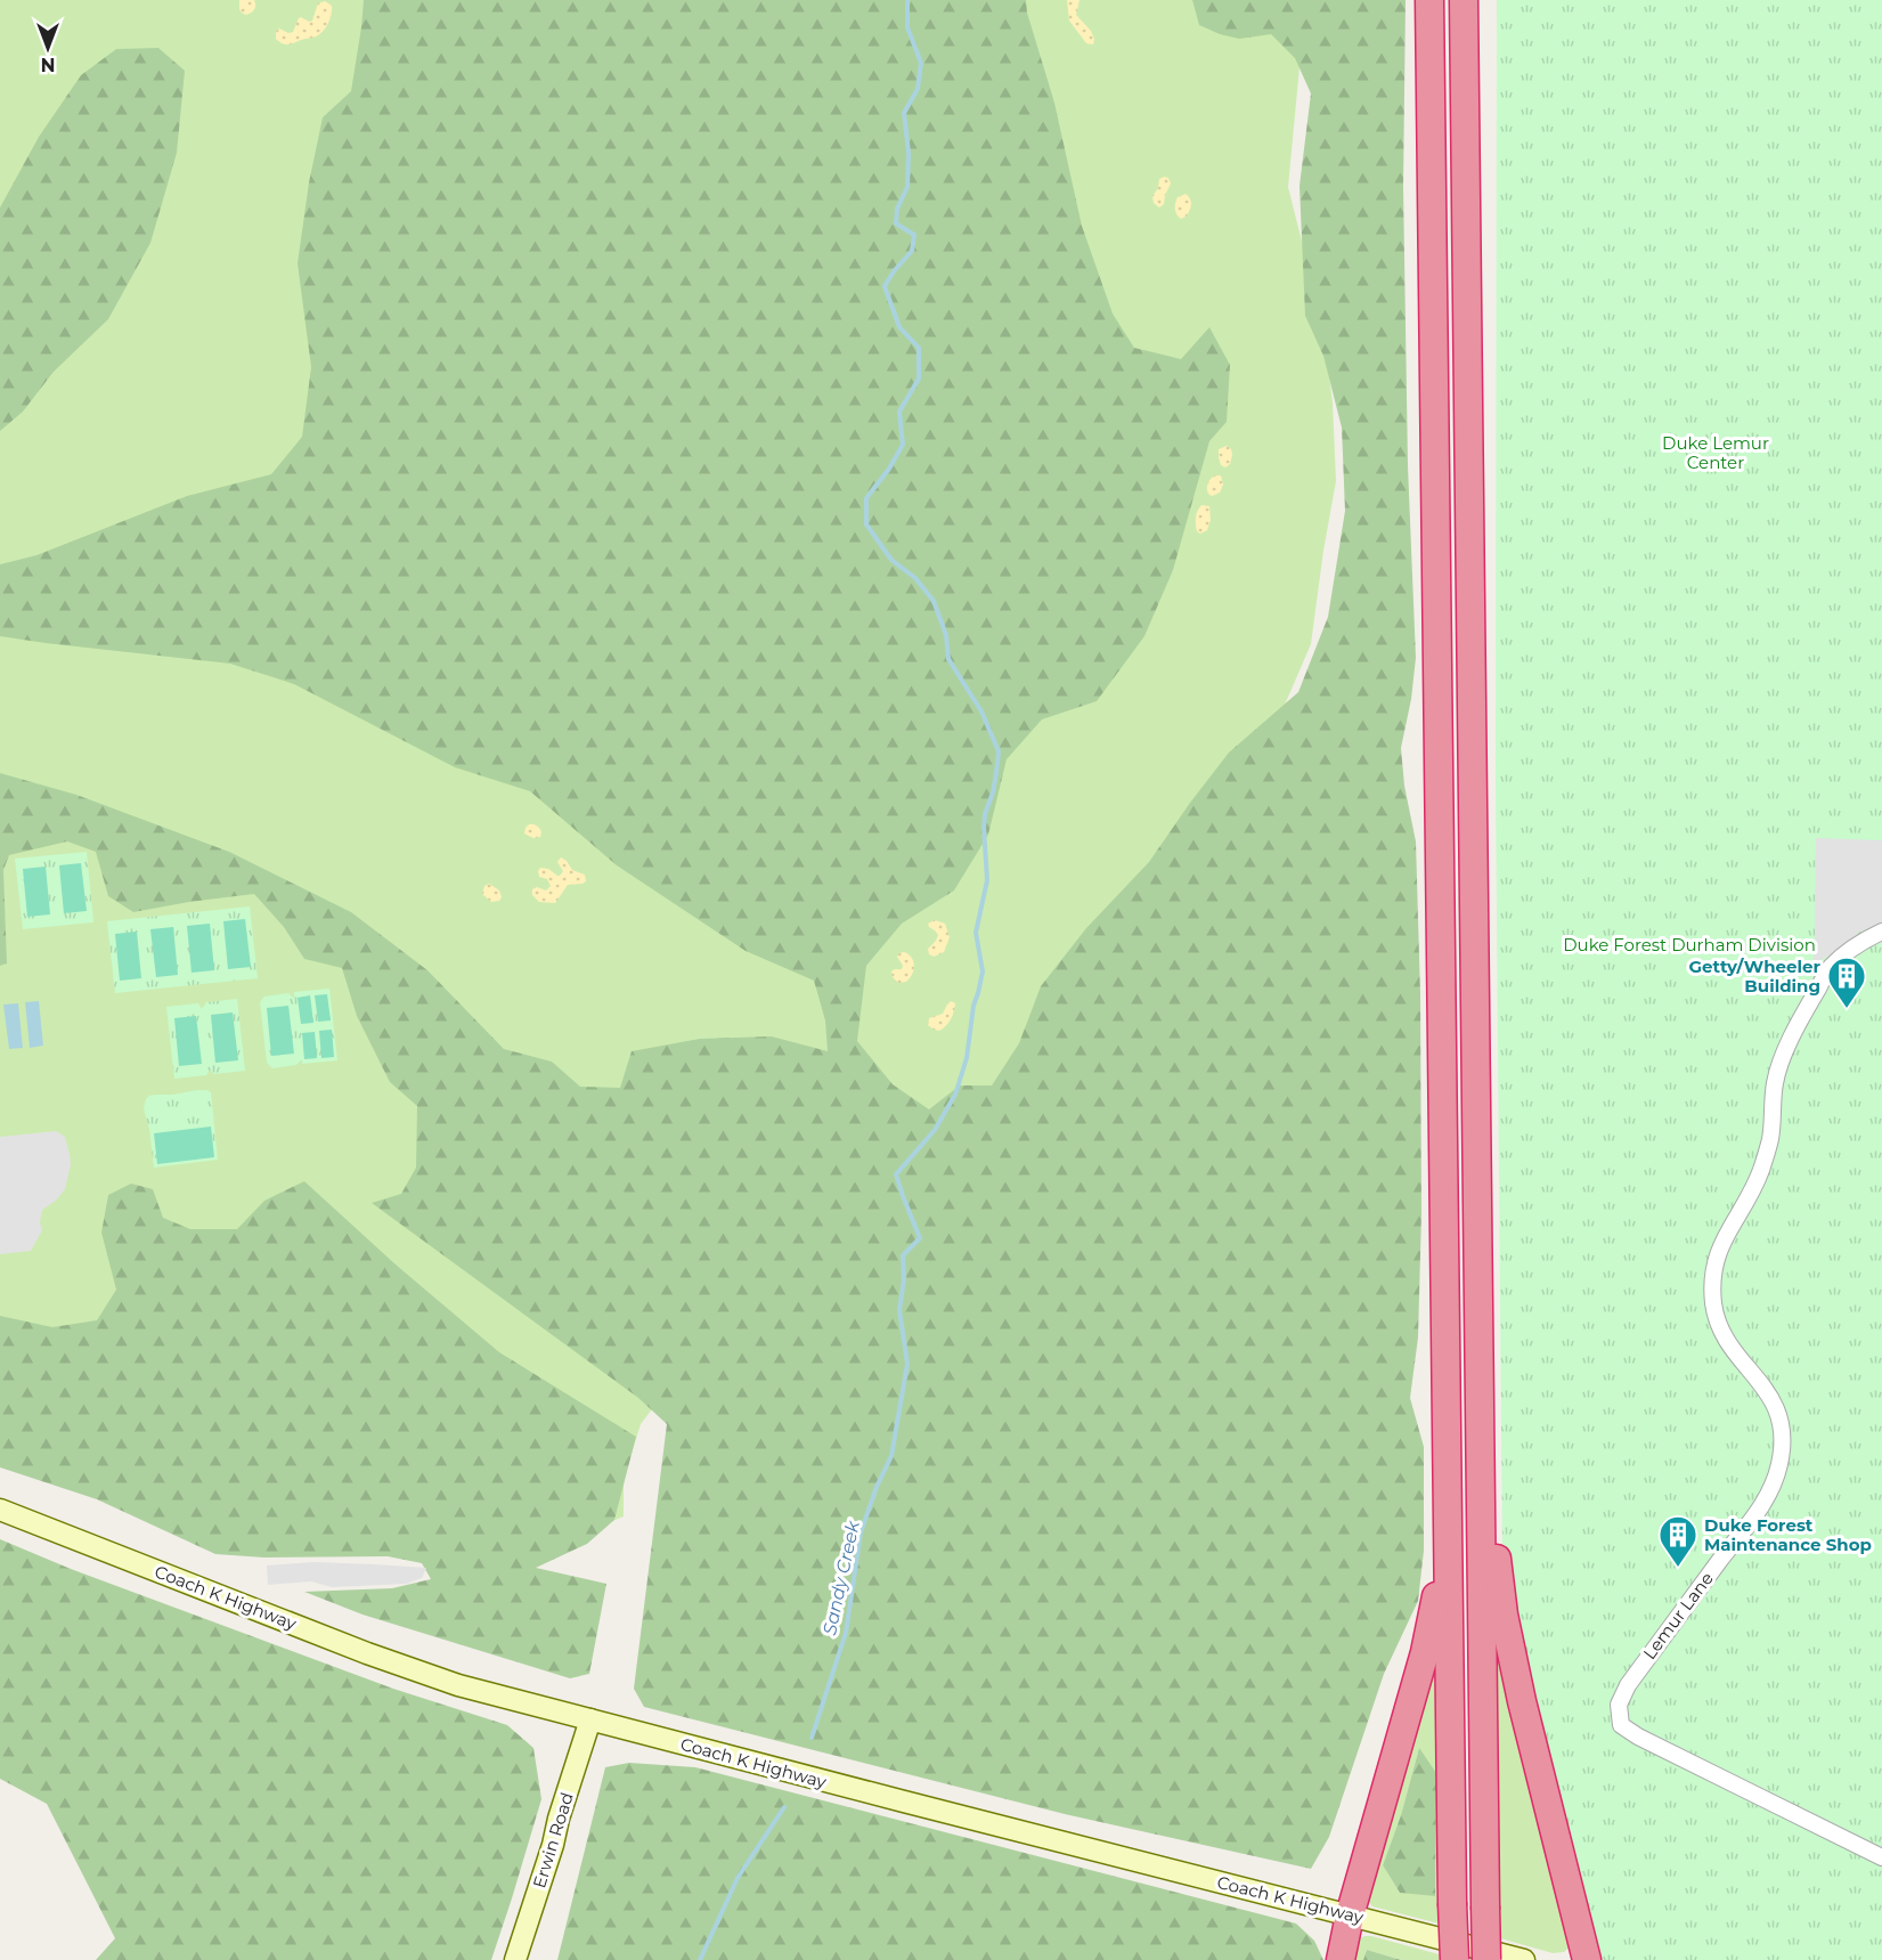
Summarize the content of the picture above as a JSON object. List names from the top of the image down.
{
  "streets": {
    "main road": ["Coach K Highway", "Erwin Road"],
    "street": ["Lemur Lane"]
  },
  "crossings": [
    ["Coach K Highway", "Erwin Road"]
  ],
  "water": ["Sandy Creek"],
  "parks": ["Duke Lemur Center", "Duke Forest Durham Division"],
  "places": {
    "building": ["Getty/Wheeler Building", "Duke Forest Maintenance Shop"]
  },
  "north": "bottom"
}
